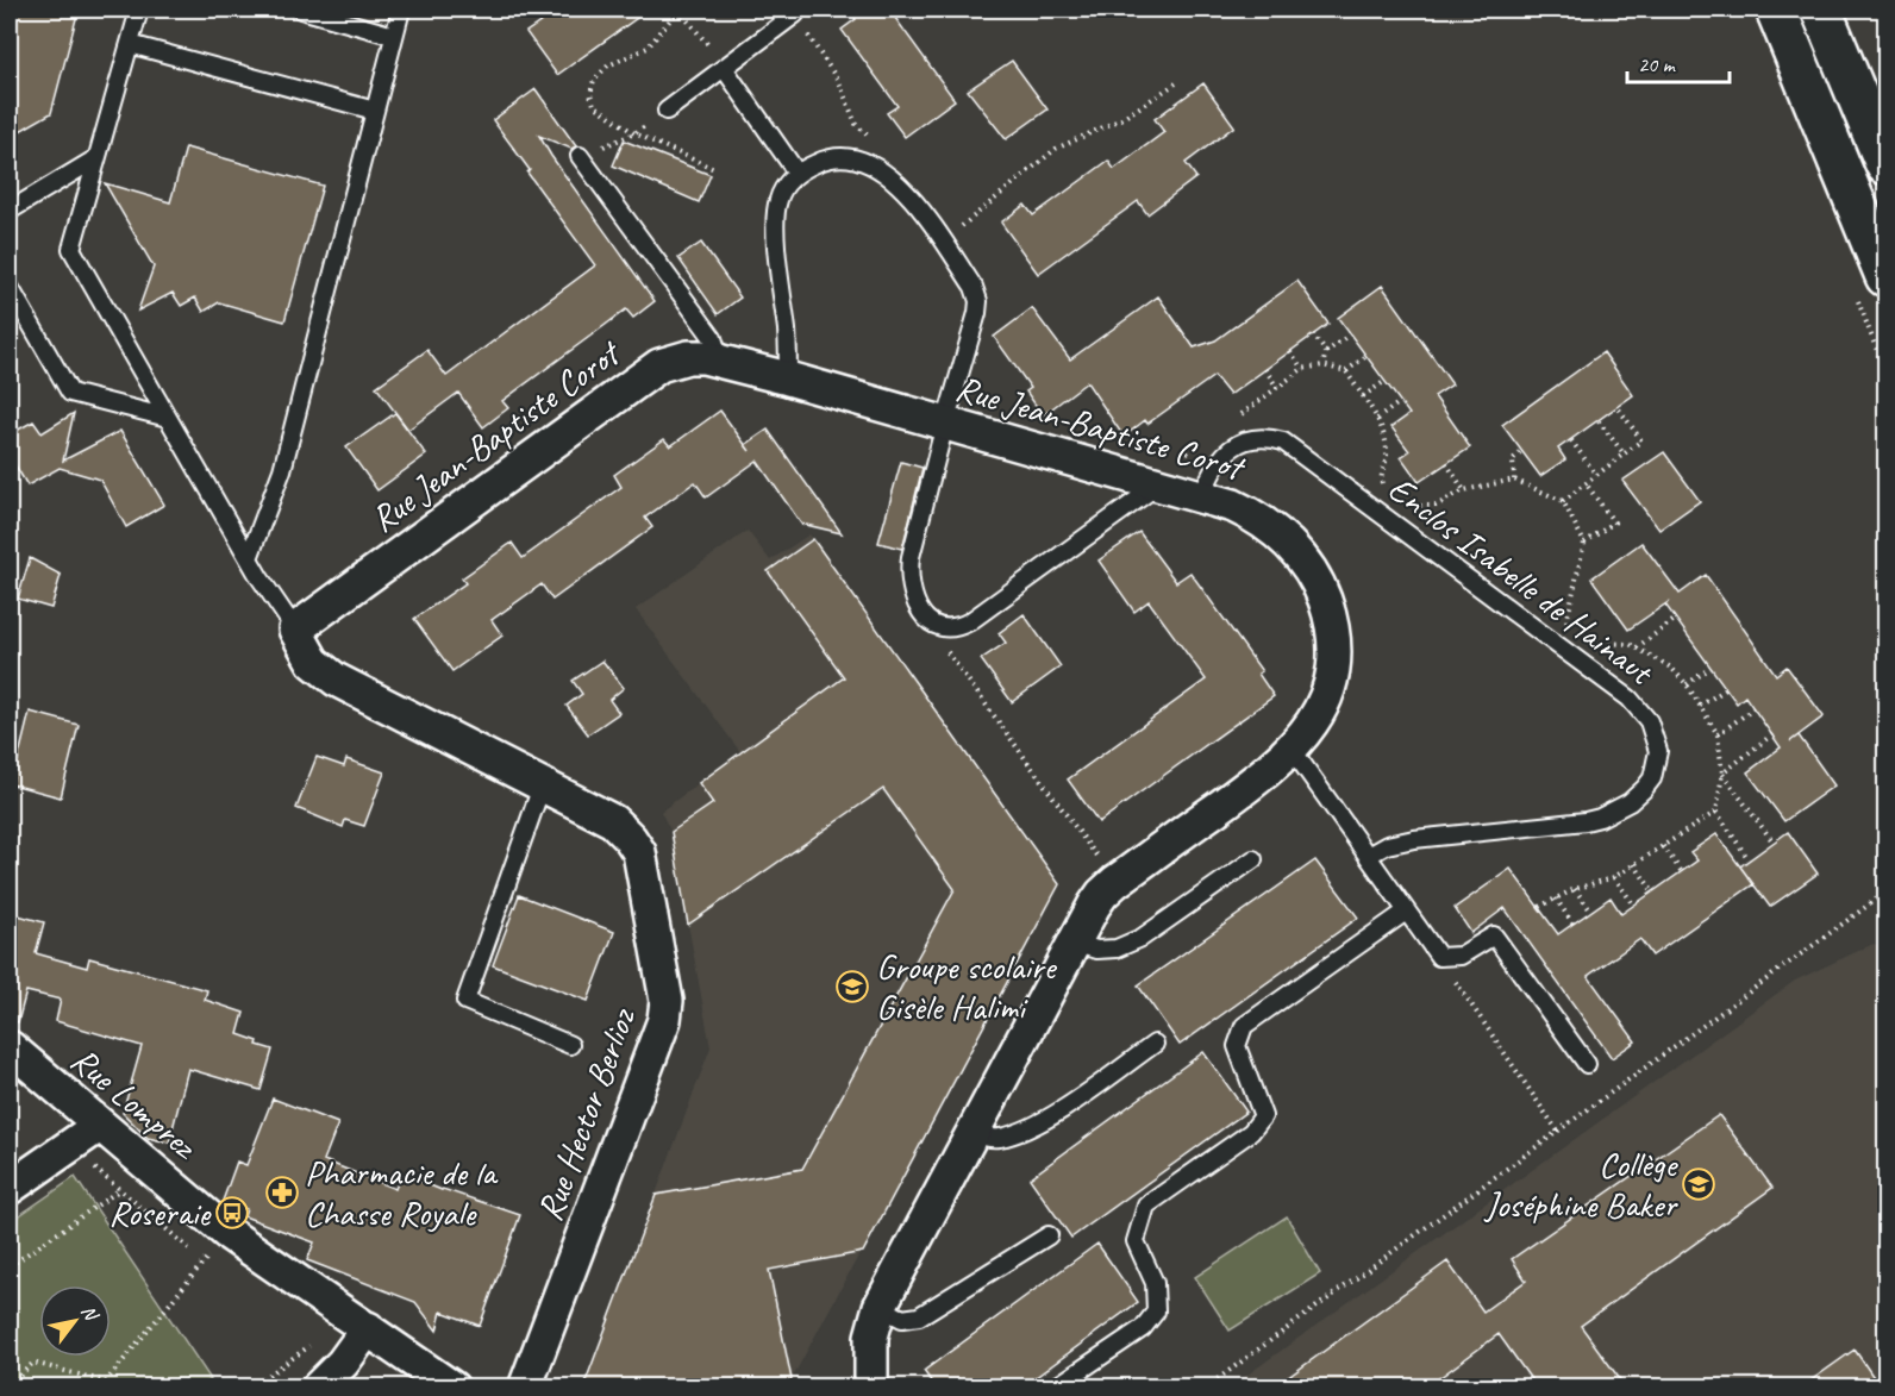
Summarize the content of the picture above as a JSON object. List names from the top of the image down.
{
  "streets": {
    "street": ["Rue Jean-Baptiste Corot", "Rue Lomprez", "Rue Hector Berlioz"],
    "lane": ["Enclos Isabelle de Hainaut"]
  },
  "crossings": [
    ["Rue Jean-Baptiste Corot", "Enclos Isabelle de Hainaut"],
    ["Rue Jean-Baptiste Corot", "Rue Hector Berlioz"]
  ],
  "places": {
    "school or university": ["Groupe scolaire Gisèle Halimi", "Collège Joséphine Baker"],
    "pharmacy": ["Pharmacie de la Chasse Royale"],
    "bus stop": ["Roseraie"]
  },
  "scale_bar": "20 m",
  "north": "top right"
}
